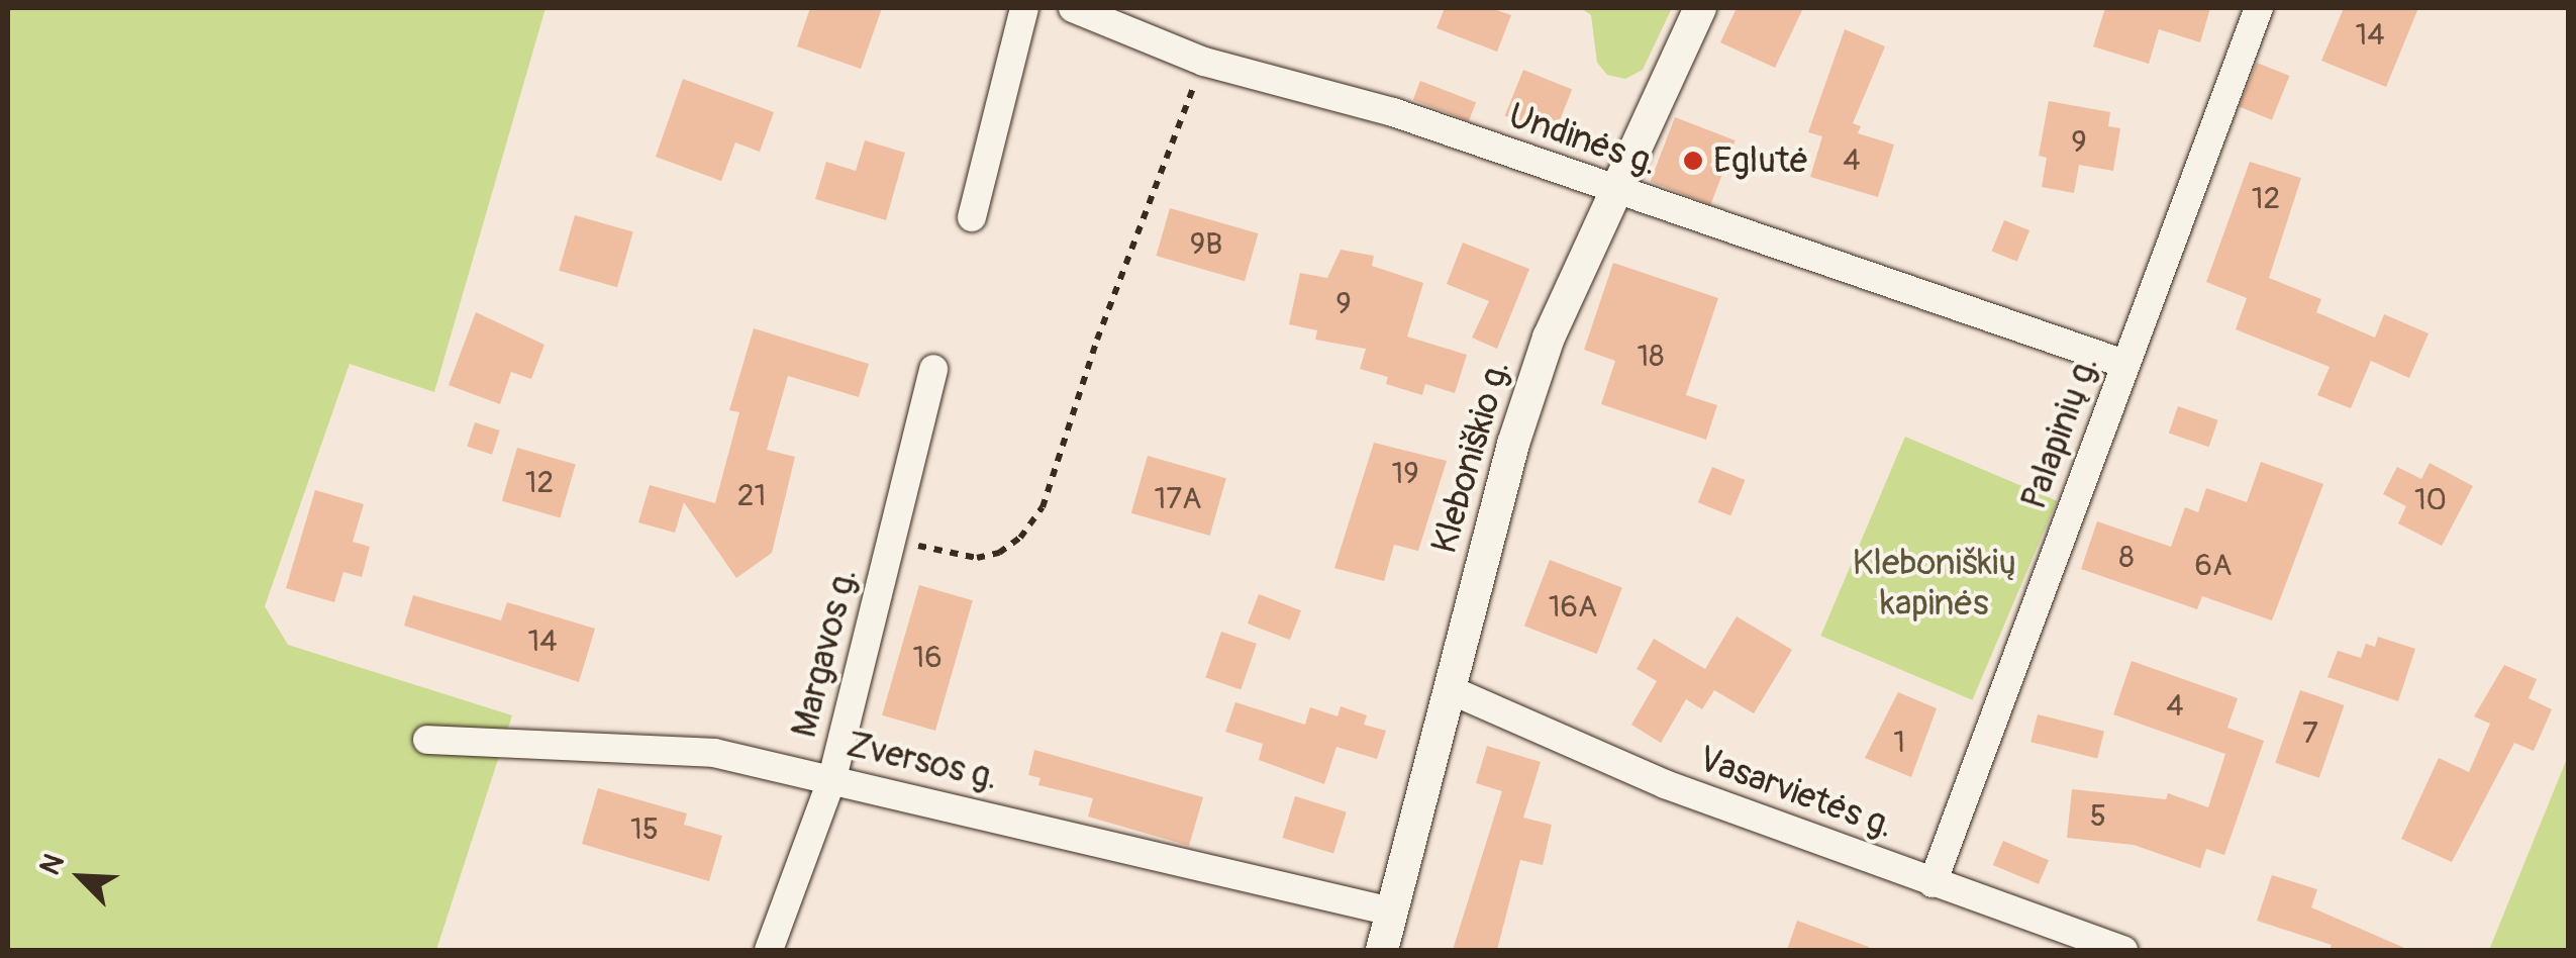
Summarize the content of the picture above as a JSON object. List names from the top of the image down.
{
  "streets": {
    "street": [
      "Undinės g.",
      "Palapinių g.",
      "Kleboniškio g.",
      "Margavos g.",
      "Zversos g.",
      "Vasarvietės g."
    ]
  },
  "crossings": [
    ["Undinės g.", "Palapinių g."],
    ["Undinės g.", "Kleboniškio g."],
    ["Palapinių g.", "Vasarvietės g."],
    ["Kleboniškio g.", "Zversos g."],
    ["Kleboniškio g.", "Vasarvietės g."],
    ["Margavos g.", "Zversos g."]
  ],
  "parks": ["Kleboniškių kapinės"],
  "places": ["Eglutė"],
  "house_numbers": [
    "14",
    "9",
    "4",
    "12",
    "9B",
    "9",
    "18",
    "19",
    "12",
    "21",
    "17A",
    "10",
    "8",
    "6A",
    "16A",
    "14",
    "16",
    "4",
    "7",
    "1",
    "5",
    "15"
  ],
  "north": "top left"
}
